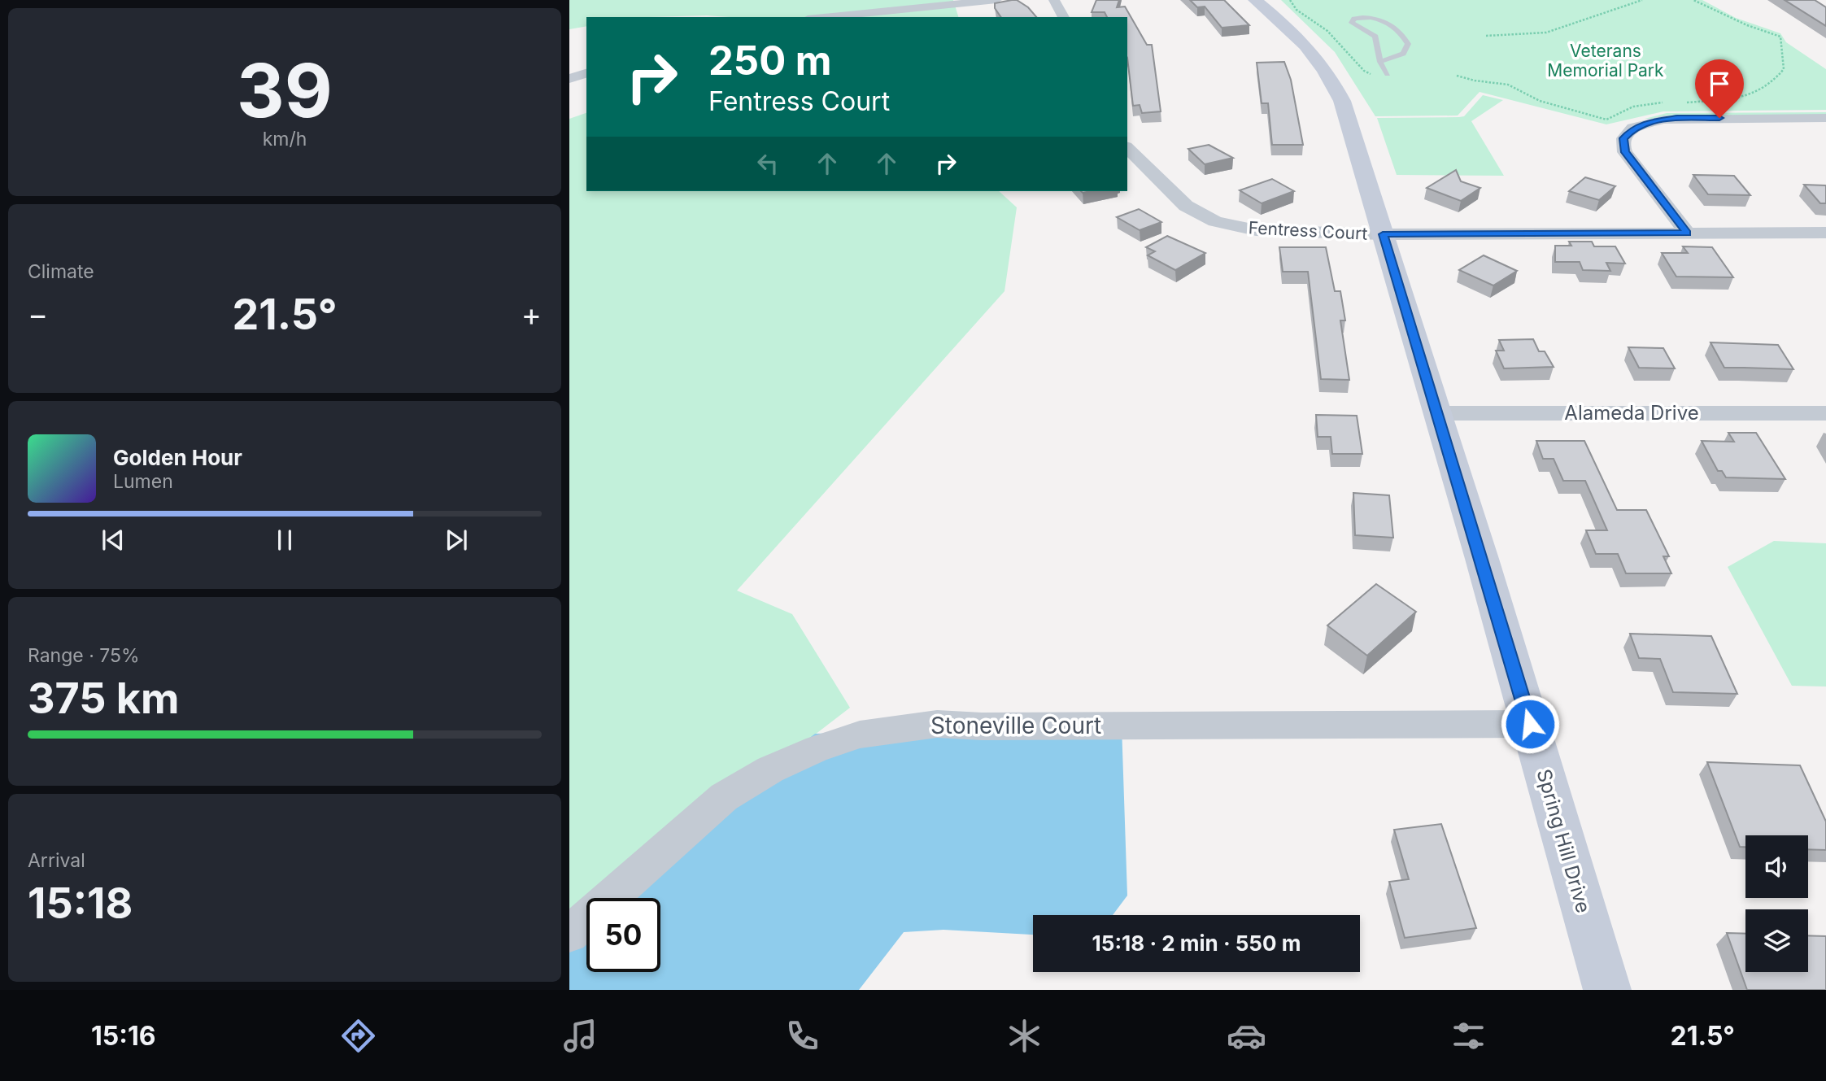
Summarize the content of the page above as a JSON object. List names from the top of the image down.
{
  "streets": {
    "main road": ["Spring Hill Drive"],
    "street": ["Fentress Court", "Alameda Drive", "Stoneville Court"]
  },
  "crossings": [
    ["Fentress Court", "Spring Hill Drive"],
    ["Alameda Drive", "Spring Hill Drive"],
    ["Stoneville Court", "Spring Hill Drive"]
  ],
  "parks": ["Veterans Memorial Park"],
  "page": {
    "tile": [
      ["39", "km/h"],
      "Climate",
      ["Range · 75%", "375 km"],
      ["Arrival", "15:18"]
    ],
    "turn": ["250 m", "Fentress Court"],
    "heat": ["−", "21.5°", "+"],
    "song": ["Golden Hour", "Lumen"],
    "limit": "50",
    "trip": "15:18 · 2 min · 550 m",
    "tabs": ["15:16", "21.5°"]
  }
}
